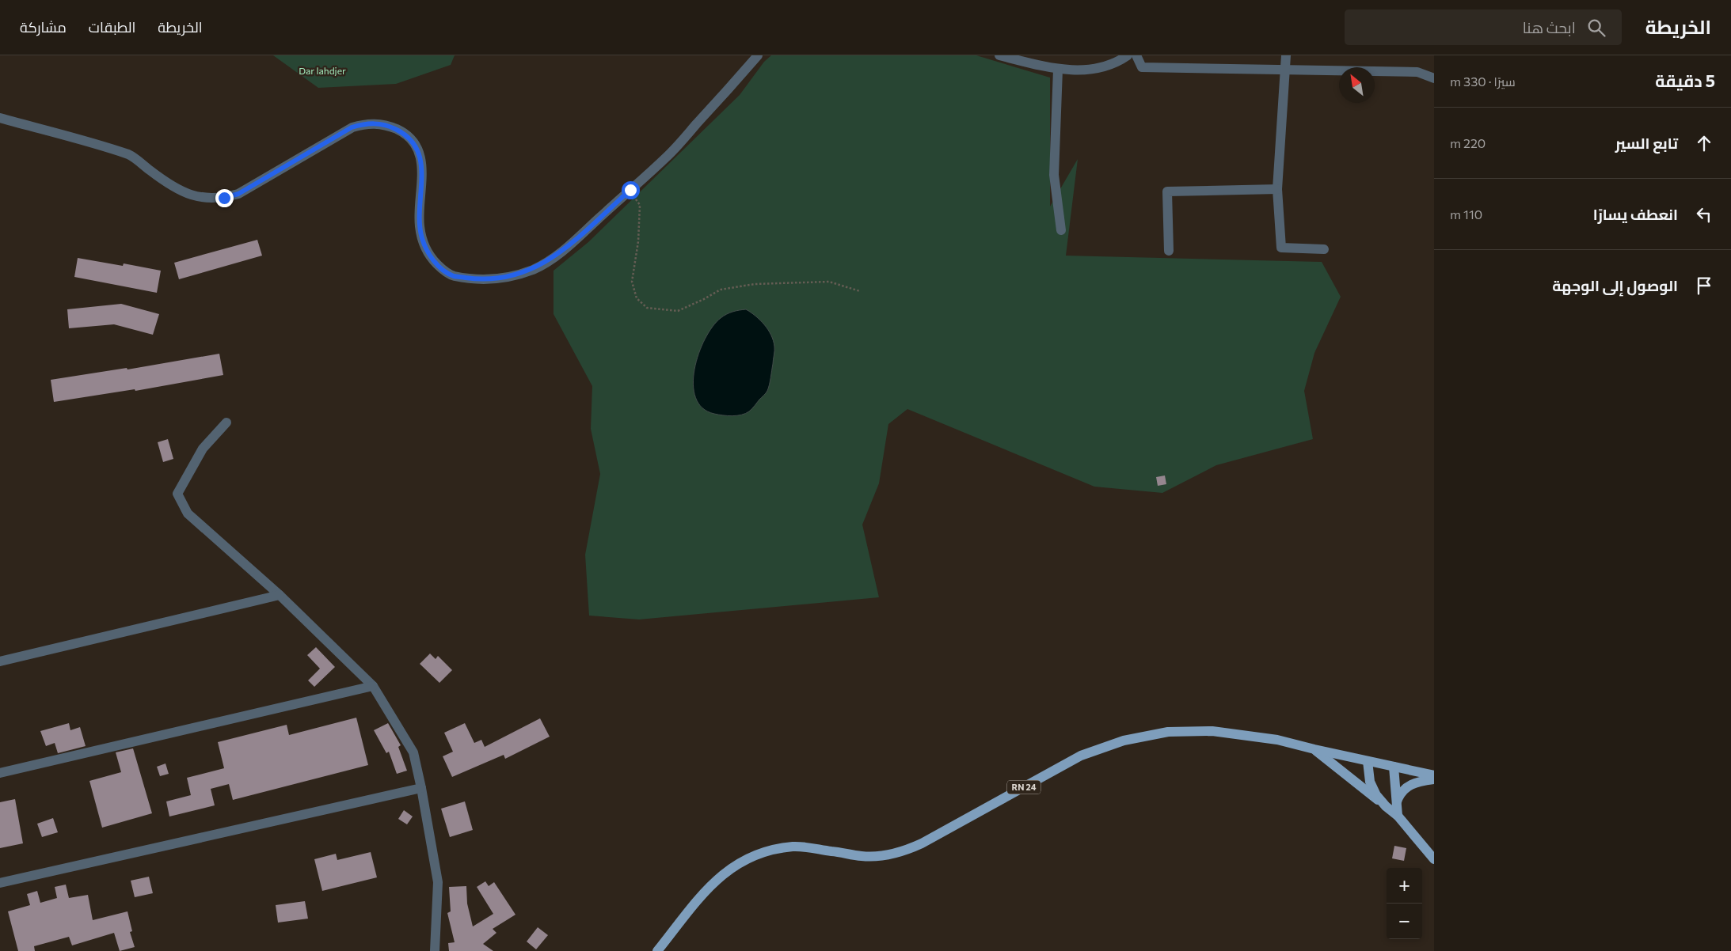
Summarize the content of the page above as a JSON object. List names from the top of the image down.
{
  "streets": {
    "main road": ["RN 24"]
  },
  "parks": ["Dar lahdjer"],
  "north": "top left",
  "page": {
    "header": "الخريطة",
    "search": "ابحث هنا",
    "nav": ["الخريطة", "الطبقات", "مشاركة"],
    "heading": ["5 دقيقة", "سيرًا · 330 m"],
    "list": [
      ["تابع السير", "220 m"],
      ["انعطف يسارًا", "110 m"],
      "الوصول إلى الوجهة"
    ],
    "map_buttons": ["+", "−"]
  }
}
